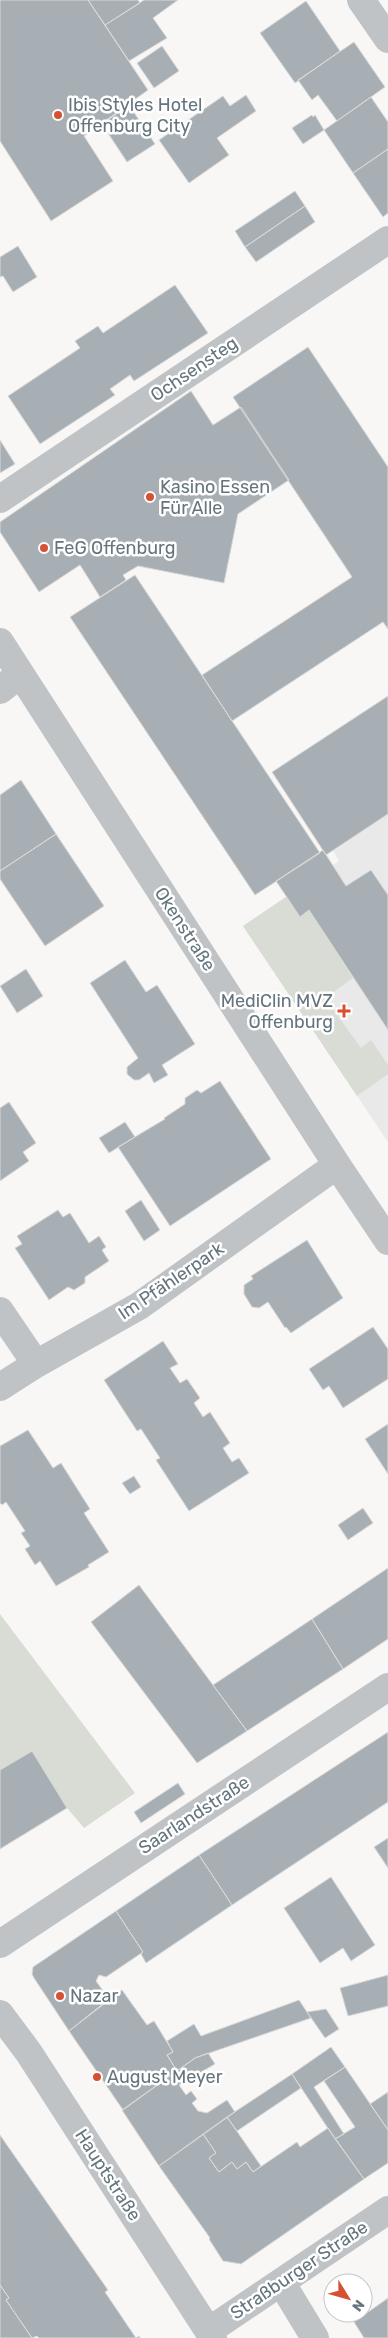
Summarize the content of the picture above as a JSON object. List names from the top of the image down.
{
  "streets": {
    "street": [
      "Ochsensteg",
      "Okenstraße",
      "Im Pfählerpark",
      "Saarlandstraße",
      "Hauptstraße",
      "Straßburger Straße"
    ]
  },
  "crossings": [
    ["Okenstraße", "Im Pfählerpark"],
    ["Hauptstraße", "Straßburger Straße"]
  ],
  "places": {
    "other": [
      "Ibis Styles Hotel Offenburg City",
      "Kasino Essen Für Alle",
      "FeG Offenburg",
      "Nazar",
      "August Meyer"
    ],
    "health": ["MediClin MVZ Offenburg"]
  },
  "north": "bottom right"
}
